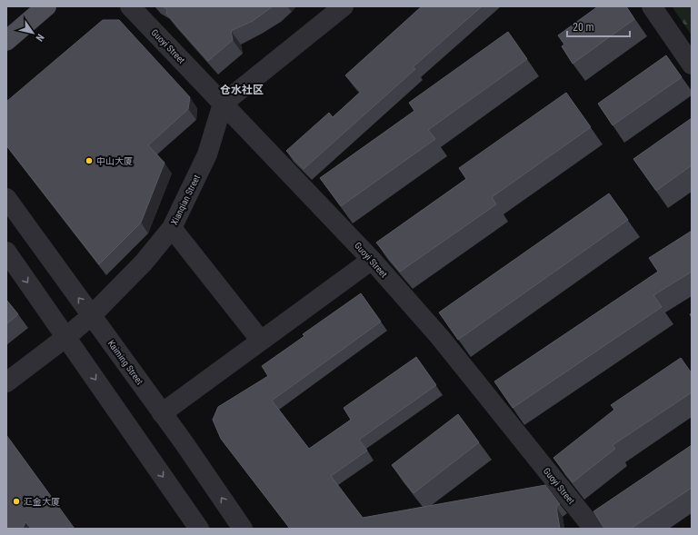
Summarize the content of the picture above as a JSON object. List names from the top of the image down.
{
  "streets": {
    "street": ["Guoyi Street", "Xianqian Street", "Kaiming Street"]
  },
  "crossings": [
    ["Guoyi Street", "Xianqian Street"],
    ["Xianqian Street", "Kaiming Street"]
  ],
  "districts": ["仓水社区"],
  "places": ["中山大厦", "汇金大厦"],
  "scale_bar": "20 m",
  "north": "bottom right"
}
